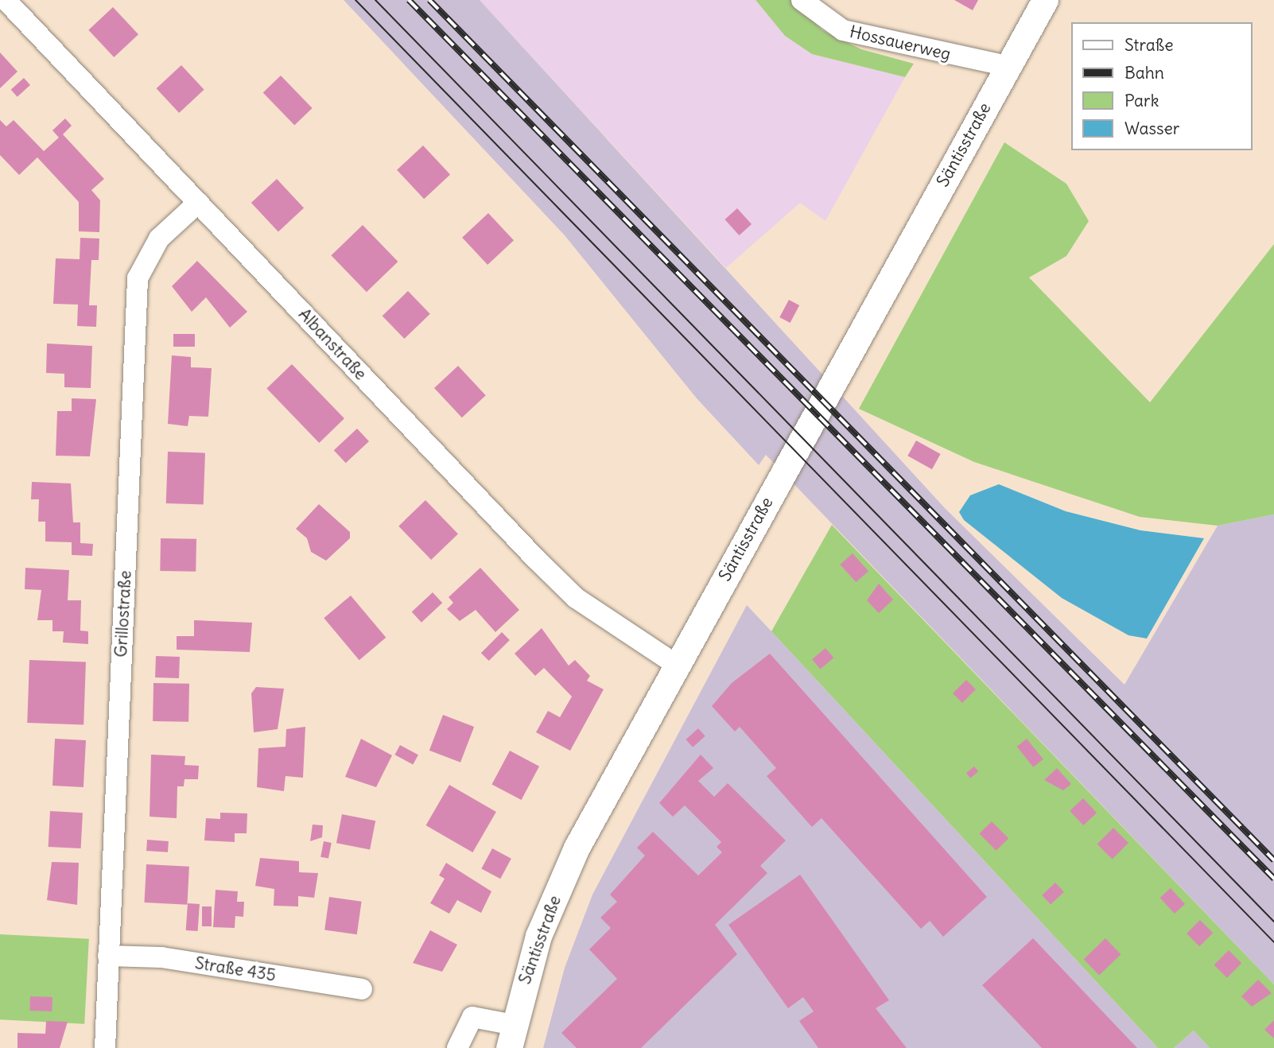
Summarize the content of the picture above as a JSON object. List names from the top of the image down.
{
  "streets": {
    "street": [
      "Hossauerweg",
      "Säntisstraße",
      "Albanstraße",
      "Grillostraße",
      "Straße 435"
    ]
  },
  "crossings": [
    ["Hossauerweg", "Säntisstraße"],
    ["Säntisstraße", "Albanstraße"],
    ["Albanstraße", "Grillostraße"],
    ["Grillostraße", "Straße 435"]
  ],
  "legend": [
    "Straße",
    "Bahn",
    "Park",
    "Wasser"
  ]
}
